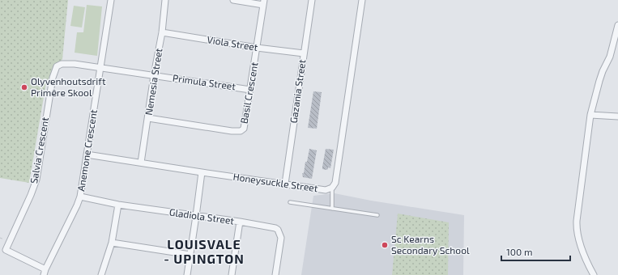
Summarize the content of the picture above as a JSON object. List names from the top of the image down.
{
  "streets": {
    "street": [
      "Viola Street",
      "Nemesia Street",
      "Primula Street",
      "Gazania Street",
      "Basil Crescent",
      "Salvia Crescent",
      "Anemone Crescent",
      "Honeysuckle Street",
      "Gladiola Street"
    ]
  },
  "crossings": [
    ["Viola Street", "Nemesia Street"],
    ["Viola Street", "Gazania Street"],
    ["Viola Street", "Basil Crescent"],
    ["Nemesia Street", "Primula Street"],
    ["Nemesia Street", "Basil Crescent"],
    ["Nemesia Street", "Honeysuckle Street"],
    ["Primula Street", "Basil Crescent"],
    ["Primula Street", "Salvia Crescent"],
    ["Primula Street", "Anemone Crescent"],
    ["Gazania Street", "Honeysuckle Street"],
    ["Salvia Crescent", "Anemone Crescent"],
    ["Anemone Crescent", "Honeysuckle Street"],
    ["Anemone Crescent", "Gladiola Street"]
  ],
  "districts": ["LOUISVALE - UPINGTON"],
  "places": ["Olyvenhoutsdrift Primêre Skool", "Sc Kearns Secondary School"],
  "scale_bar": "100 m"
}
